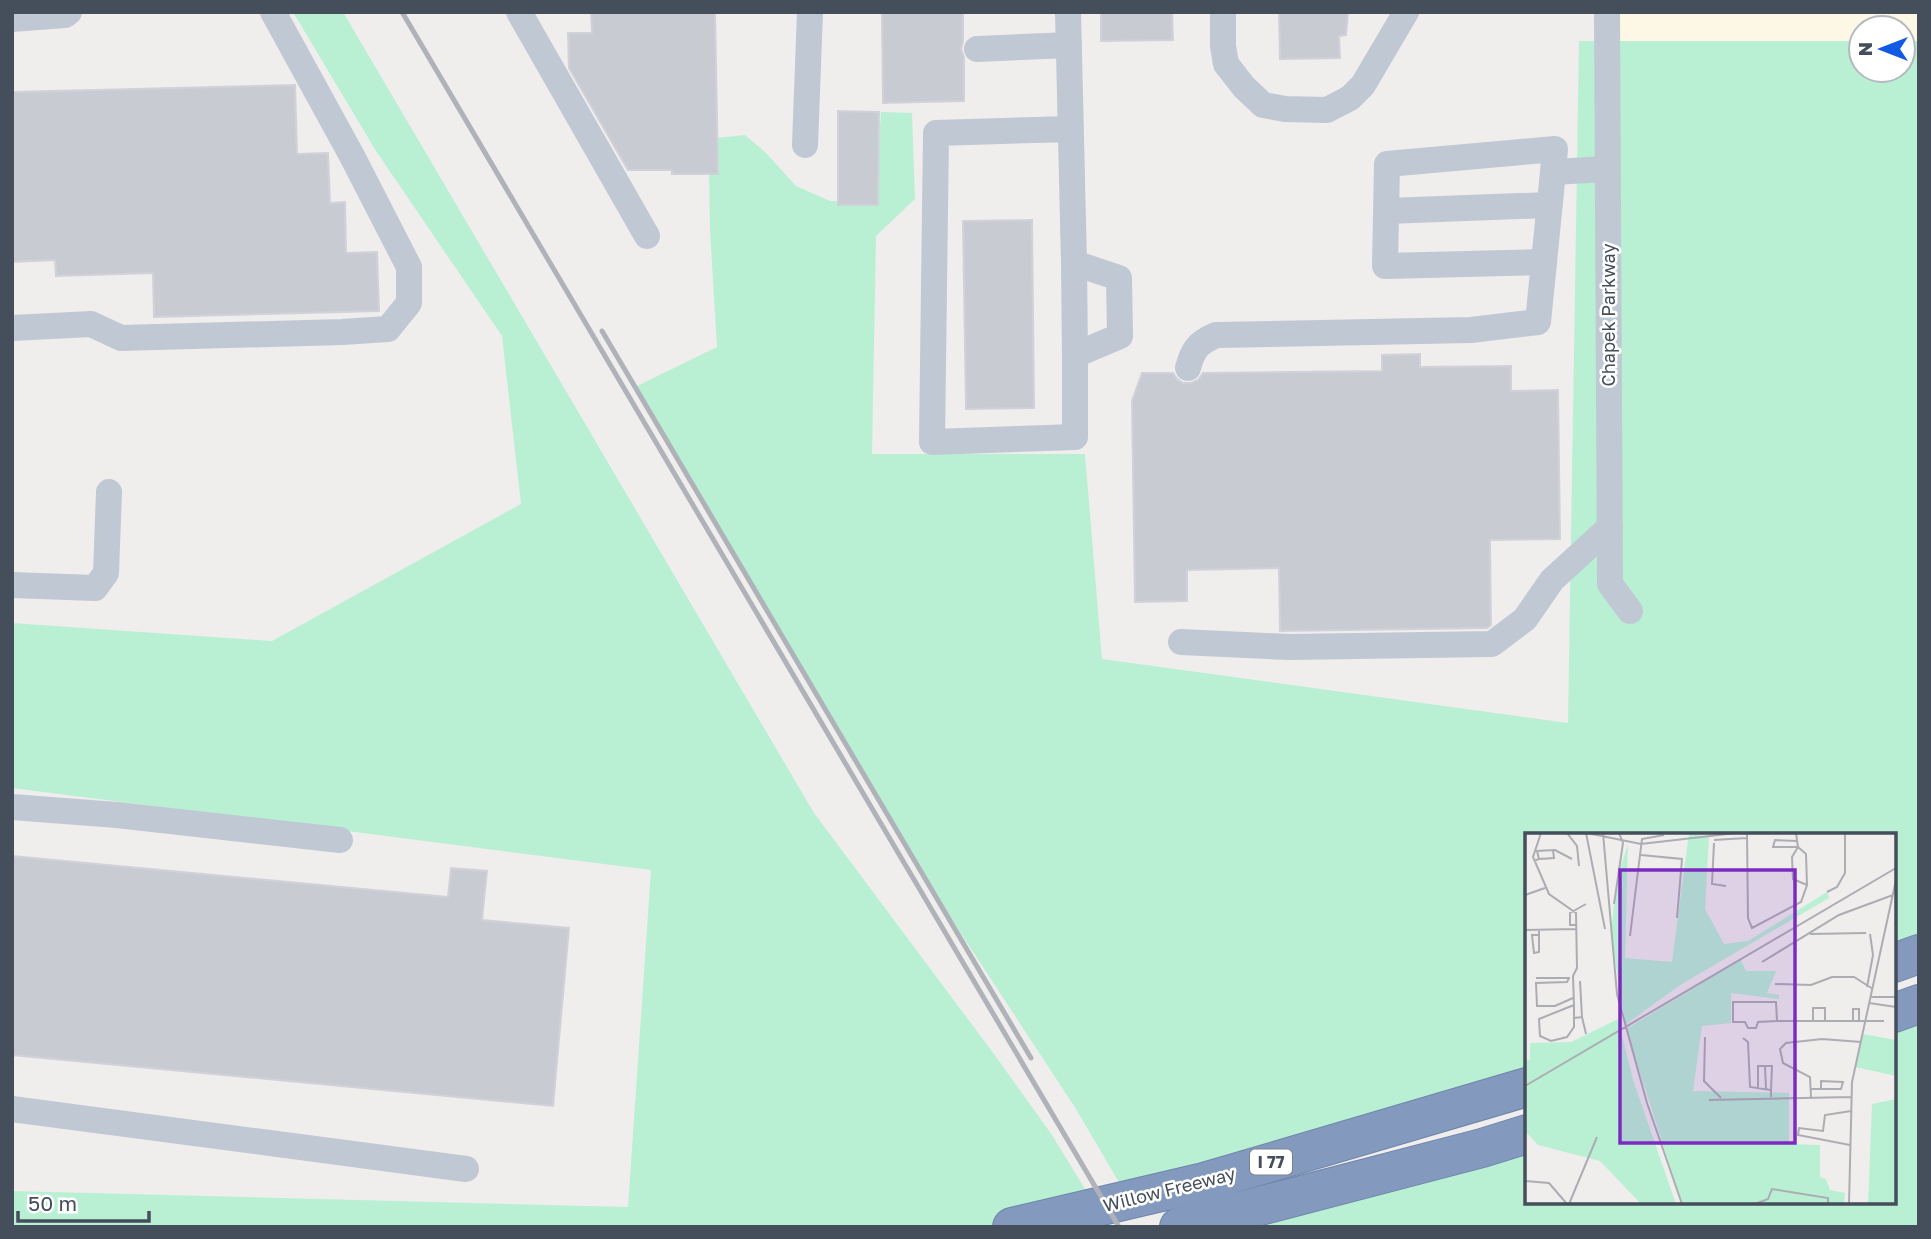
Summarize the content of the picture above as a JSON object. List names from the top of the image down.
{
  "streets": {
    "highway": ["I 77", "Willow Freeway"],
    "street": ["Chapek Parkway"]
  },
  "scale_bar": "50 m",
  "north": "left"
}
